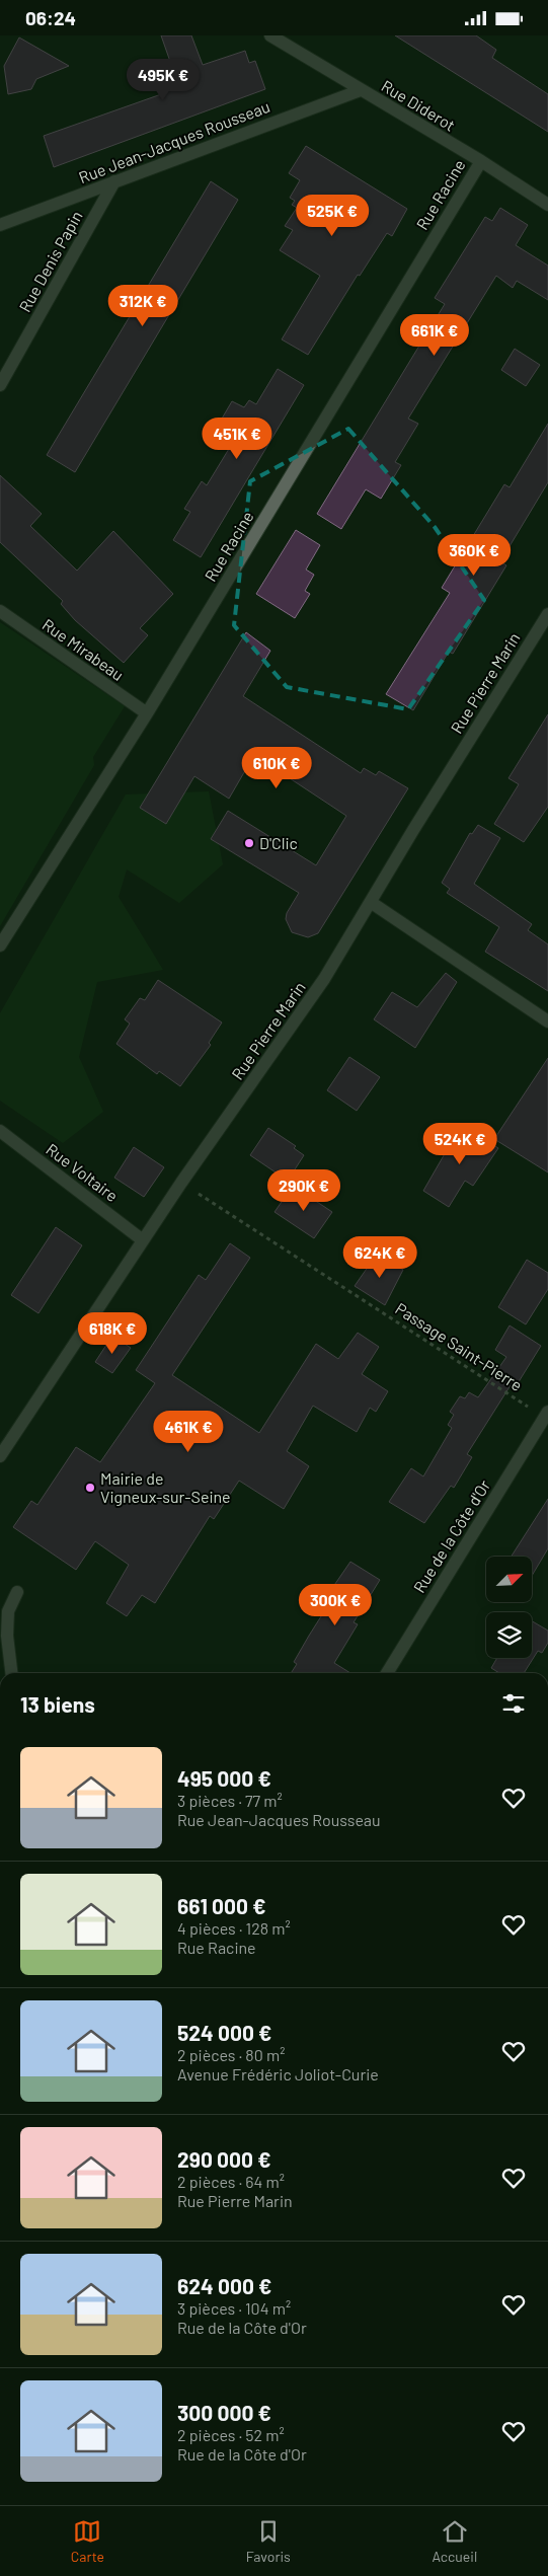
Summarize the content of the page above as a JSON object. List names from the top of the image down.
{
  "streets": {
    "street": [
      "Rue Diderot",
      "Rue Jean-Jacques Rousseau",
      "Rue Racine",
      "Rue Denis Papin",
      "Rue Mirabeau",
      "Rue Pierre Marin",
      "Rue Voltaire",
      "Rue de la Côte d'Or"
    ],
    "path": ["Passage Saint-Pierre"]
  },
  "crossings": [
    ["Rue Diderot", "Rue Jean-Jacques Rousseau"],
    ["Rue Diderot", "Rue Racine"],
    ["Rue Jean-Jacques Rousseau", "Rue Denis Papin"],
    ["Rue Racine", "Rue Mirabeau"],
    ["Rue Pierre Marin", "Rue Voltaire"],
    ["Rue Pierre Marin", "Passage Saint-Pierre"],
    ["Passage Saint-Pierre", "Rue de la Côte d'Or"]
  ],
  "places": ["D'Clic", "Mairie de Vigneux-sur-Seine"],
  "north": "top right",
  "page": {
    "status": "06:24",
    "price": [
      "495K €",
      "525K €",
      "312K €",
      "661K €",
      "451K €",
      "360K €",
      "610K €",
      "524K €",
      "290K €",
      "624K €",
      "618K €",
      "461K €",
      "300K €"
    ],
    "heading": "13 biens",
    "list": [
      {
        "name": "495 000 €",
        "note": "3 pièces · 77 m² · Rue Jean-Jacques Rousseau"
      },
      {
        "name": "661 000 €",
        "note": "4 pièces · 128 m² · Rue Racine"
      },
      {
        "name": "524 000 €",
        "note": "2 pièces · 80 m² · Avenue Frédéric Joliot-Curie"
      },
      {
        "name": "290 000 €",
        "note": "2 pièces · 64 m² · Rue Pierre Marin"
      },
      {
        "name": "624 000 €",
        "note": "3 pièces · 104 m² · Rue de la Côte d'Or"
      },
      {
        "name": "300 000 €",
        "note": "2 pièces · 52 m² · Rue de la Côte d'Or"
      }
    ],
    "tabs": ["Carte", "Favoris", "Accueil"]
  }
}
